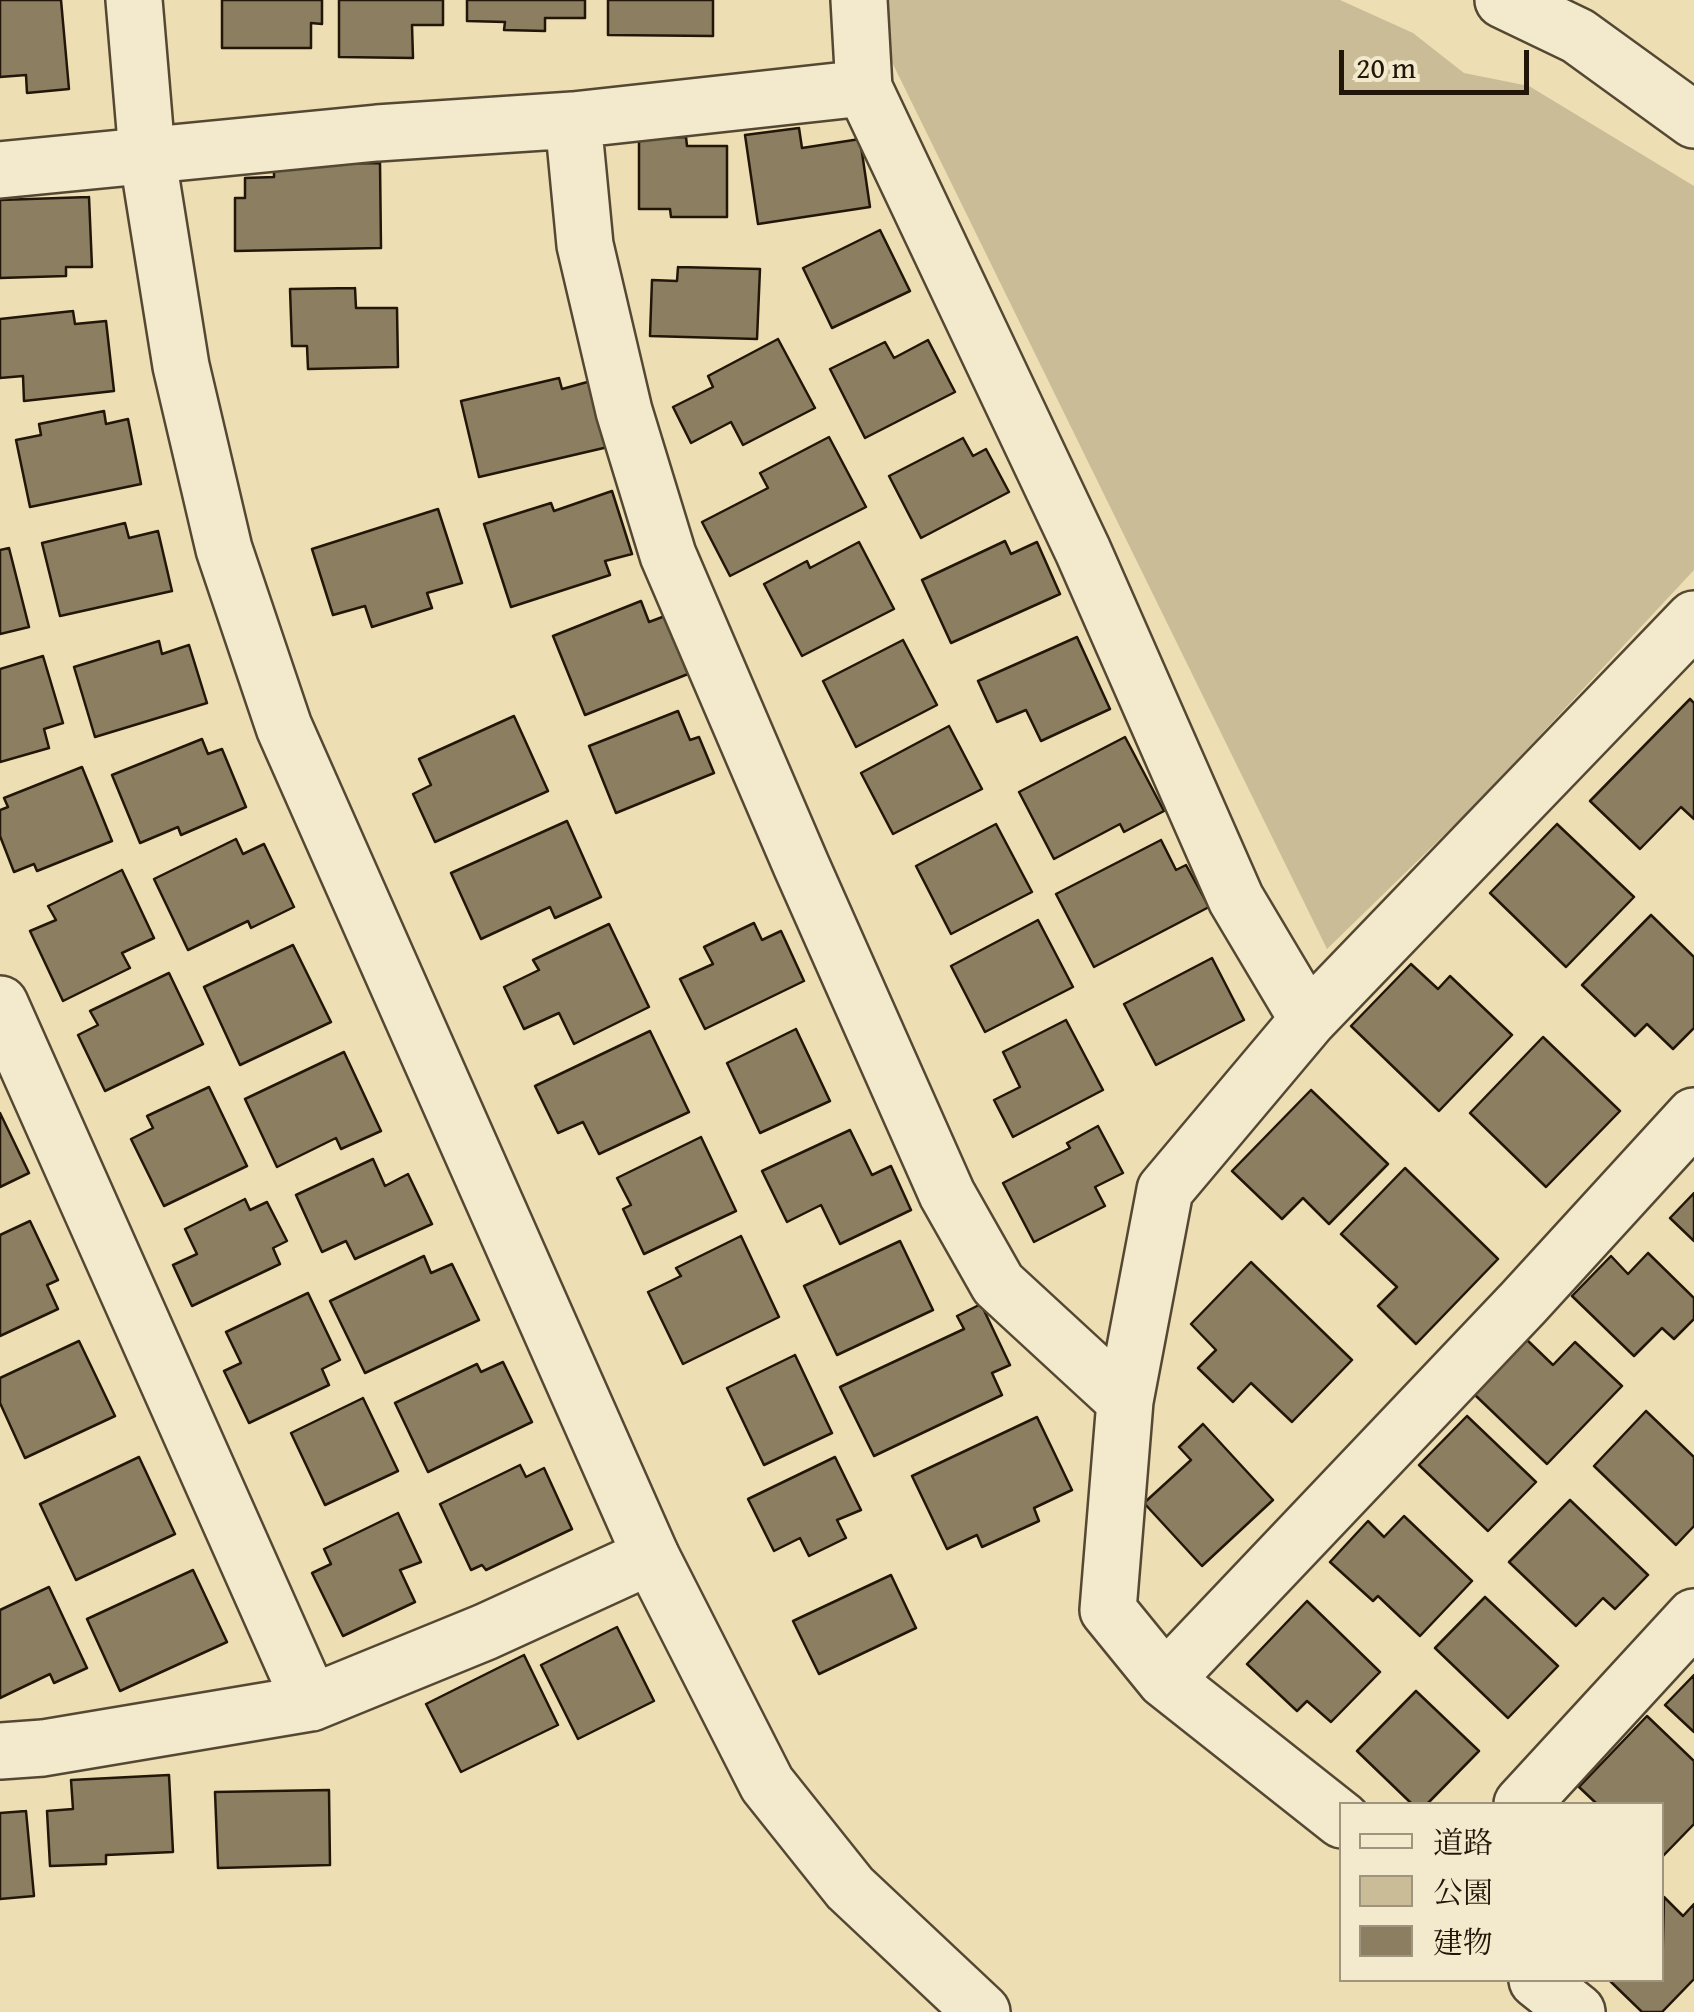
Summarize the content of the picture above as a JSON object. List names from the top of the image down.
{
  "legend": ["道路", "公園", "建物"],
  "scale_bar": "20 m"
}
